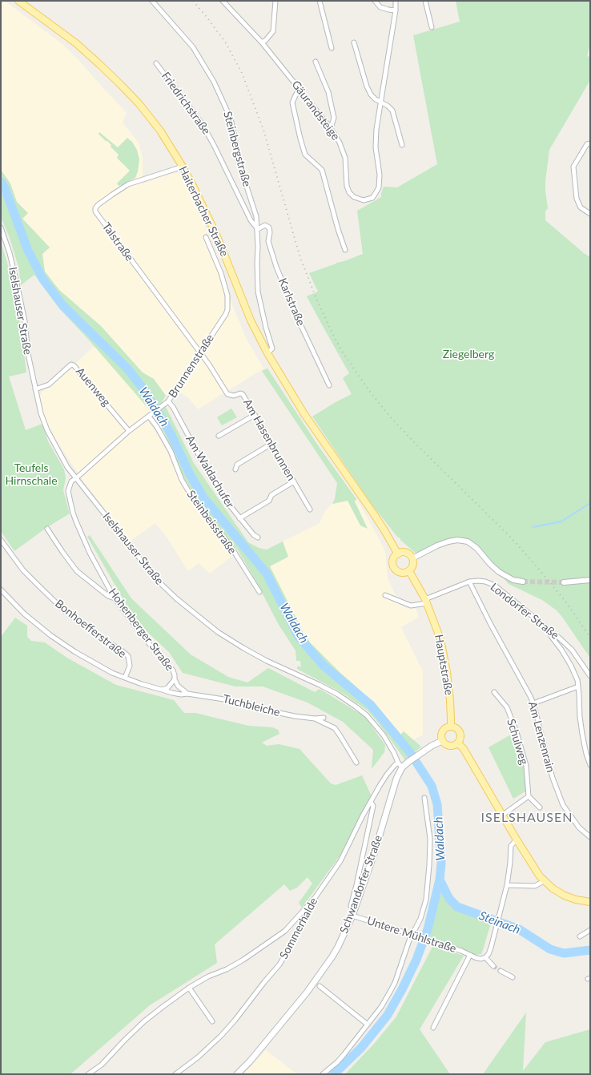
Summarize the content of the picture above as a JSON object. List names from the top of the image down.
{
  "streets": {
    "main road": ["Haiterbacher Straße", "Hauptstraße", "Schwandorfer Straße"],
    "street": [
      "Friedrichstraße",
      "Gäurandsteige",
      "Steinbergstraße",
      "Talstraße",
      "Karlstraße",
      "Iselshauser Straße",
      "Brunnenstraße",
      "Auenweg",
      "Am Hasenbrunnen",
      "Am Waldachufer",
      "Steinbeisstraße",
      "Londorfer Straße",
      "Bonhoefferstraße",
      "Hohenberger Straße",
      "Tuchbleiche",
      "Am Lenzenrain",
      "Schulweg",
      "Sommerhalde",
      "Untere Mühlstraße"
    ]
  },
  "crossings": [
    ["Friedrichstraße", "Steinbergstraße"],
    ["Friedrichstraße", "Karlstraße"],
    ["Steinbergstraße", "Haiterbacher Straße"],
    ["Steinbergstraße", "Karlstraße"],
    ["Haiterbacher Straße", "Talstraße"],
    ["Haiterbacher Straße", "Hauptstraße"],
    ["Talstraße", "Brunnenstraße"],
    ["Talstraße", "Am Hasenbrunnen"],
    ["Iselshauser Straße", "Brunnenstraße"],
    ["Iselshauser Straße", "Auenweg"],
    ["Iselshauser Straße", "Hohenberger Straße"],
    ["Iselshauser Straße", "Schwandorfer Straße"],
    ["Iselshauser Straße", "Sommerhalde"],
    ["Brunnenstraße", "Auenweg"],
    ["Brunnenstraße", "Am Hasenbrunnen"],
    ["Brunnenstraße", "Am Waldachufer"],
    ["Brunnenstraße", "Steinbeisstraße"],
    ["Brunnenstraße", "Hohenberger Straße"],
    ["Londorfer Straße", "Hauptstraße"],
    ["Londorfer Straße", "Am Lenzenrain"],
    ["Bonhoefferstraße", "Hohenberger Straße"],
    ["Hohenberger Straße", "Tuchbleiche"],
    ["Hauptstraße", "Schwandorfer Straße"],
    ["Schwandorfer Straße", "Sommerhalde"],
    ["Schwandorfer Straße", "Untere Mühlstraße"]
  ],
  "districts": ["ISELSHAUSEN"],
  "water": ["Waldach", "Steinach"],
  "parks": ["Ziegelberg", "Teufels Hirnschale"]
}
